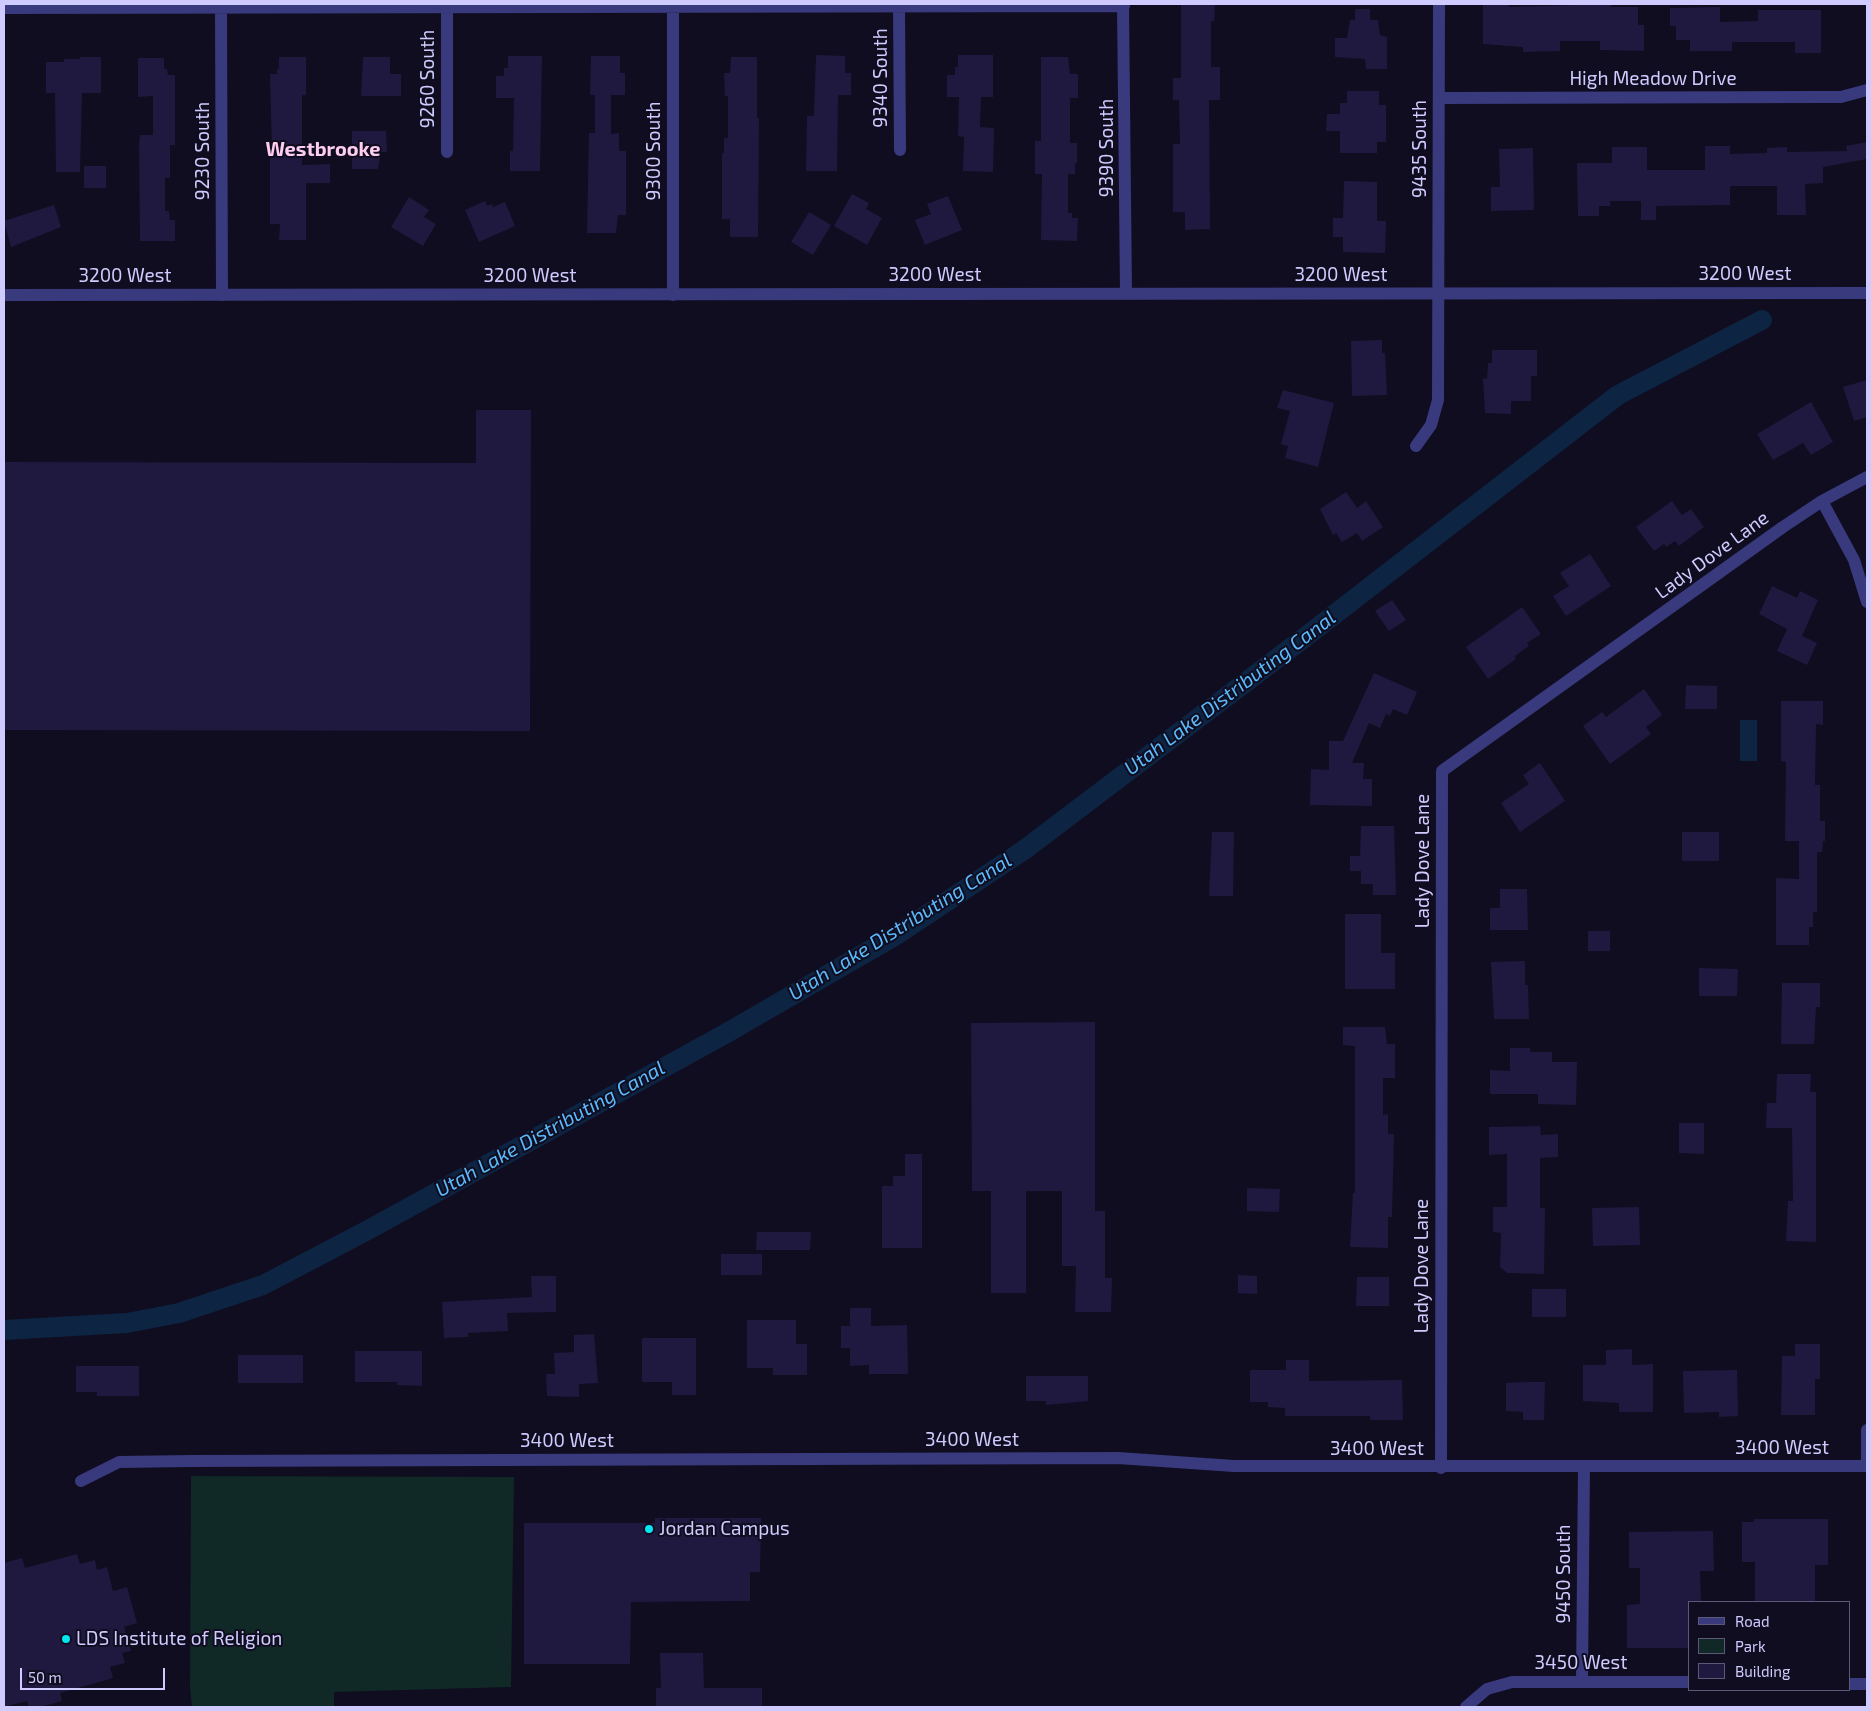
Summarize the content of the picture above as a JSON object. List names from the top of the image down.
{
  "streets": {
    "street": [
      "9340 South",
      "9260 South",
      "High Meadow Drive",
      "9390 South",
      "9435 South",
      "9230 South",
      "9300 South",
      "3200 West",
      "Lady Dove Lane",
      "3400 West",
      "9450 South",
      "3450 West"
    ]
  },
  "crossings": [
    ["High Meadow Drive", "9435 South"],
    ["9390 South", "3200 West"],
    ["9435 South", "3200 West"],
    ["9230 South", "3200 West"],
    ["9300 South", "3200 West"],
    ["Lady Dove Lane", "3400 West"],
    ["3400 West", "9450 South"],
    ["9450 South", "3450 West"]
  ],
  "districts": ["Westbrooke"],
  "water": ["Utah Lake Distributing Canal"],
  "places": ["Jordan Campus", "LDS Institute of Religion"],
  "legend": ["Road", "Park", "Building"],
  "scale_bar": "50 m"
}
